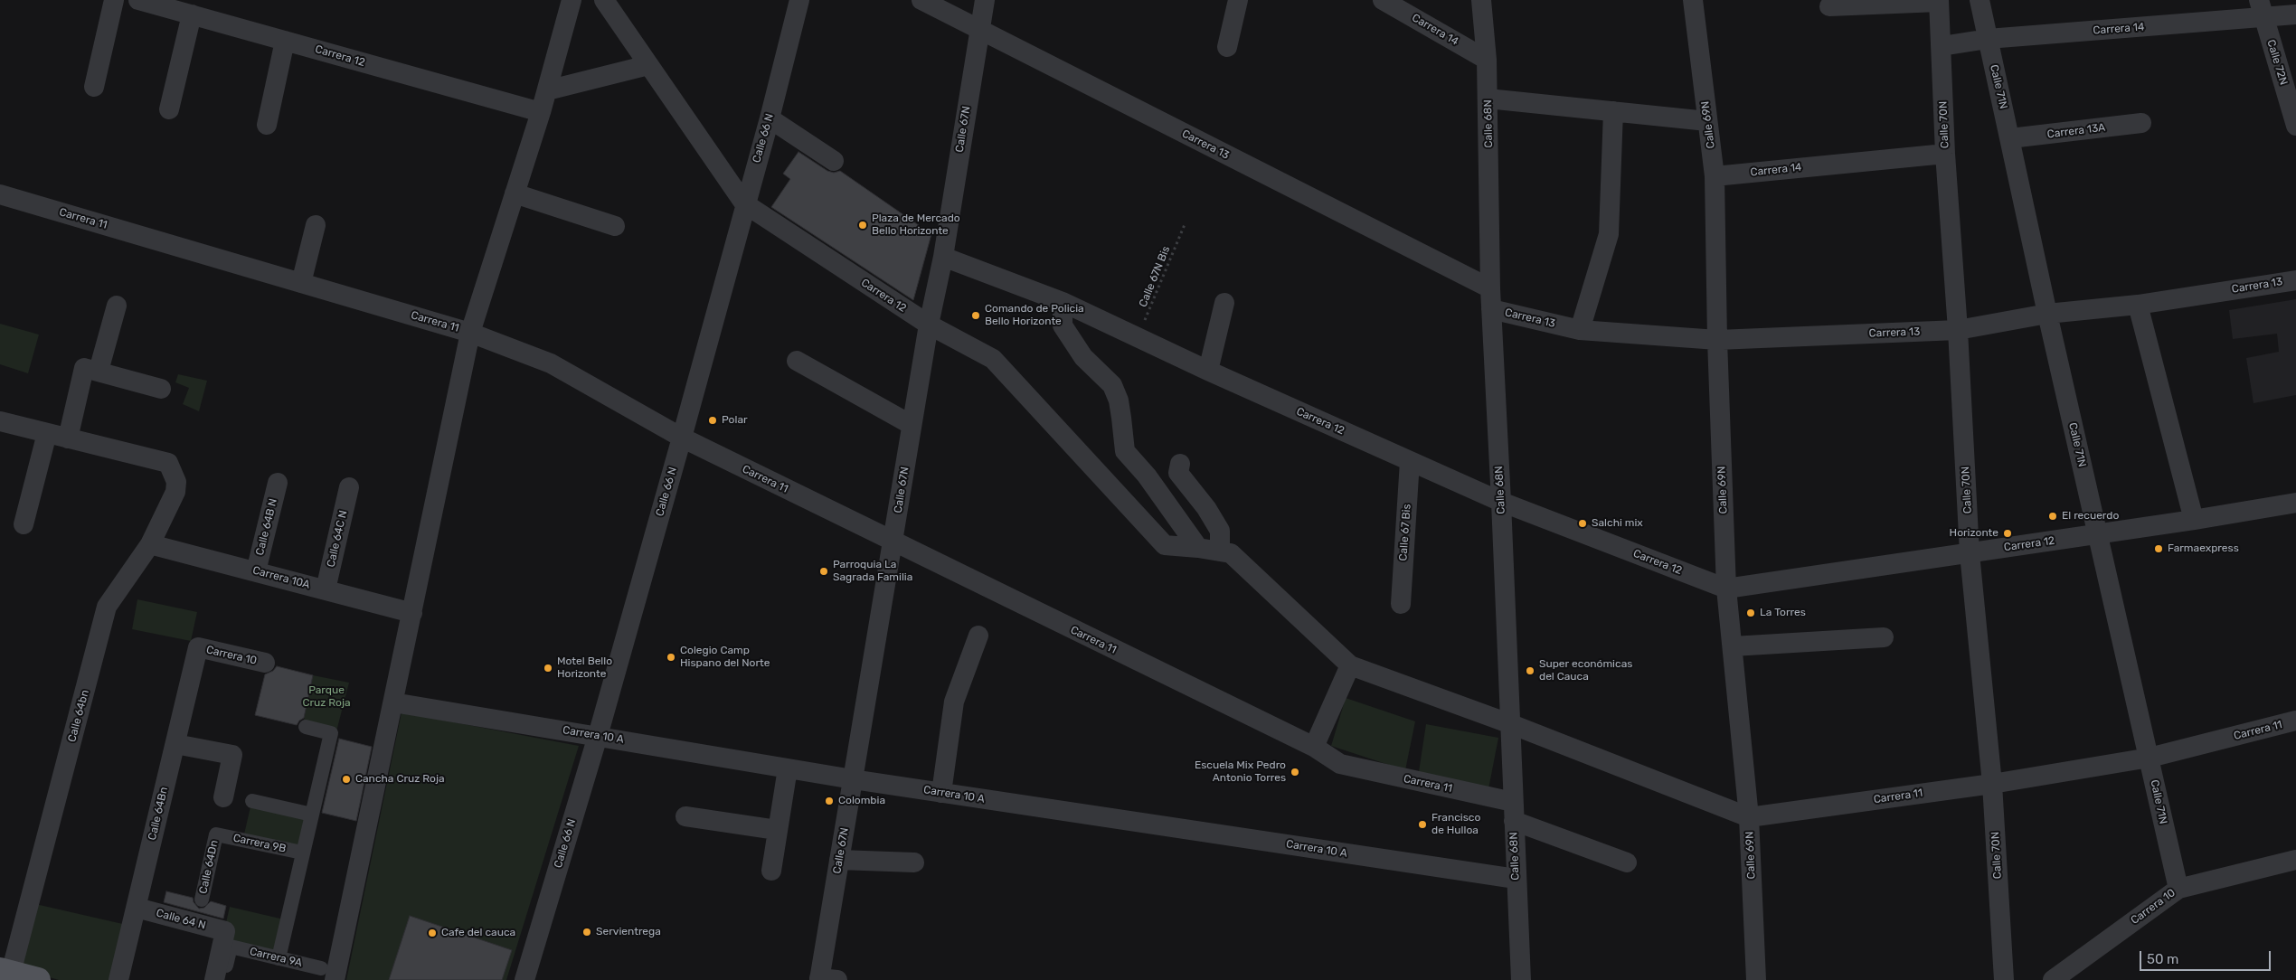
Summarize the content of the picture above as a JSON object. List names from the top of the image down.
{
  "streets": {
    "street": [
      "Carrera 14",
      "Carrera 12",
      "Calle 72N",
      "Calle 71N",
      "Calle 68N",
      "Calle 69N",
      "Calle 70N",
      "Calle 67N",
      "Carrera 13A",
      "Calle 66 N",
      "Carrera 13",
      "Carrera 11",
      "Calle 64B N",
      "Calle 67 Bis",
      "Calle 64C N",
      "Carrera 10A",
      "Carrera 10",
      "Calle 64bn",
      "Carrera 10 A",
      "Calle 64Bn",
      "Carrera 9B",
      "Calle 64Dn",
      "Calle 64 N",
      "Carrera 9A"
    ],
    "path": ["Calle 67N Bis"]
  },
  "crossings": [
    ["Carrera 14", "Calle 72N"],
    ["Carrera 14", "Calle 71N"],
    ["Carrera 14", "Calle 68N"],
    ["Carrera 14", "Calle 69N"],
    ["Carrera 14", "Calle 70N"],
    ["Carrera 12", "Calle 71N"],
    ["Carrera 12", "Calle 68N"],
    ["Carrera 12", "Calle 69N"],
    ["Carrera 12", "Calle 70N"],
    ["Carrera 12", "Calle 67N"],
    ["Carrera 12", "Calle 66 N"],
    ["Carrera 12", "Carrera 11"],
    ["Carrera 12", "Calle 67N Bis"],
    ["Carrera 12", "Calle 67 Bis"],
    ["Calle 71N", "Carrera 13A"],
    ["Calle 71N", "Carrera 13"],
    ["Calle 71N", "Carrera 11"],
    ["Calle 71N", "Carrera 10"],
    ["Calle 68N", "Carrera 13"],
    ["Calle 68N", "Carrera 11"],
    ["Calle 68N", "Carrera 10 A"],
    ["Calle 69N", "Carrera 13"],
    ["Calle 69N", "Carrera 11"],
    ["Calle 70N", "Carrera 13"],
    ["Calle 70N", "Carrera 11"],
    ["Calle 67N", "Carrera 13"],
    ["Calle 67N", "Carrera 11"],
    ["Calle 67N", "Carrera 10 A"],
    ["Calle 66 N", "Carrera 11"],
    ["Calle 66 N", "Carrera 10 A"],
    ["Calle 64B N", "Carrera 10A"],
    ["Calle 64C N", "Carrera 10A"],
    ["Carrera 10A", "Calle 64bn"],
    ["Carrera 10", "Calle 64Bn"],
    ["Calle 64Bn", "Calle 64 N"],
    ["Carrera 9B", "Calle 64Dn"],
    ["Calle 64 N", "Carrera 9A"]
  ],
  "parks": ["Parque Cruz Roja"],
  "places": [
    "Plaza de Mercado Bello Horizonte",
    "Comando de Policia Bello Horizonte",
    "Polar",
    "El recuerdo",
    "Salchi mix",
    "Horizonte",
    "Farmaexpress",
    "Parroquia La Sagrada Familia",
    "La Torres",
    "Colegio Camp Hispano del Norte",
    "Motel Bello Horizonte",
    "Super económicas del Cauca",
    "Escuela Mix Pedro Antonio Torres",
    "Cancha Cruz Roja",
    "Colombia",
    "Francisco de Hulloa",
    "Servientrega",
    "Cafe del cauca"
  ],
  "scale_bar": "50 m"
}
